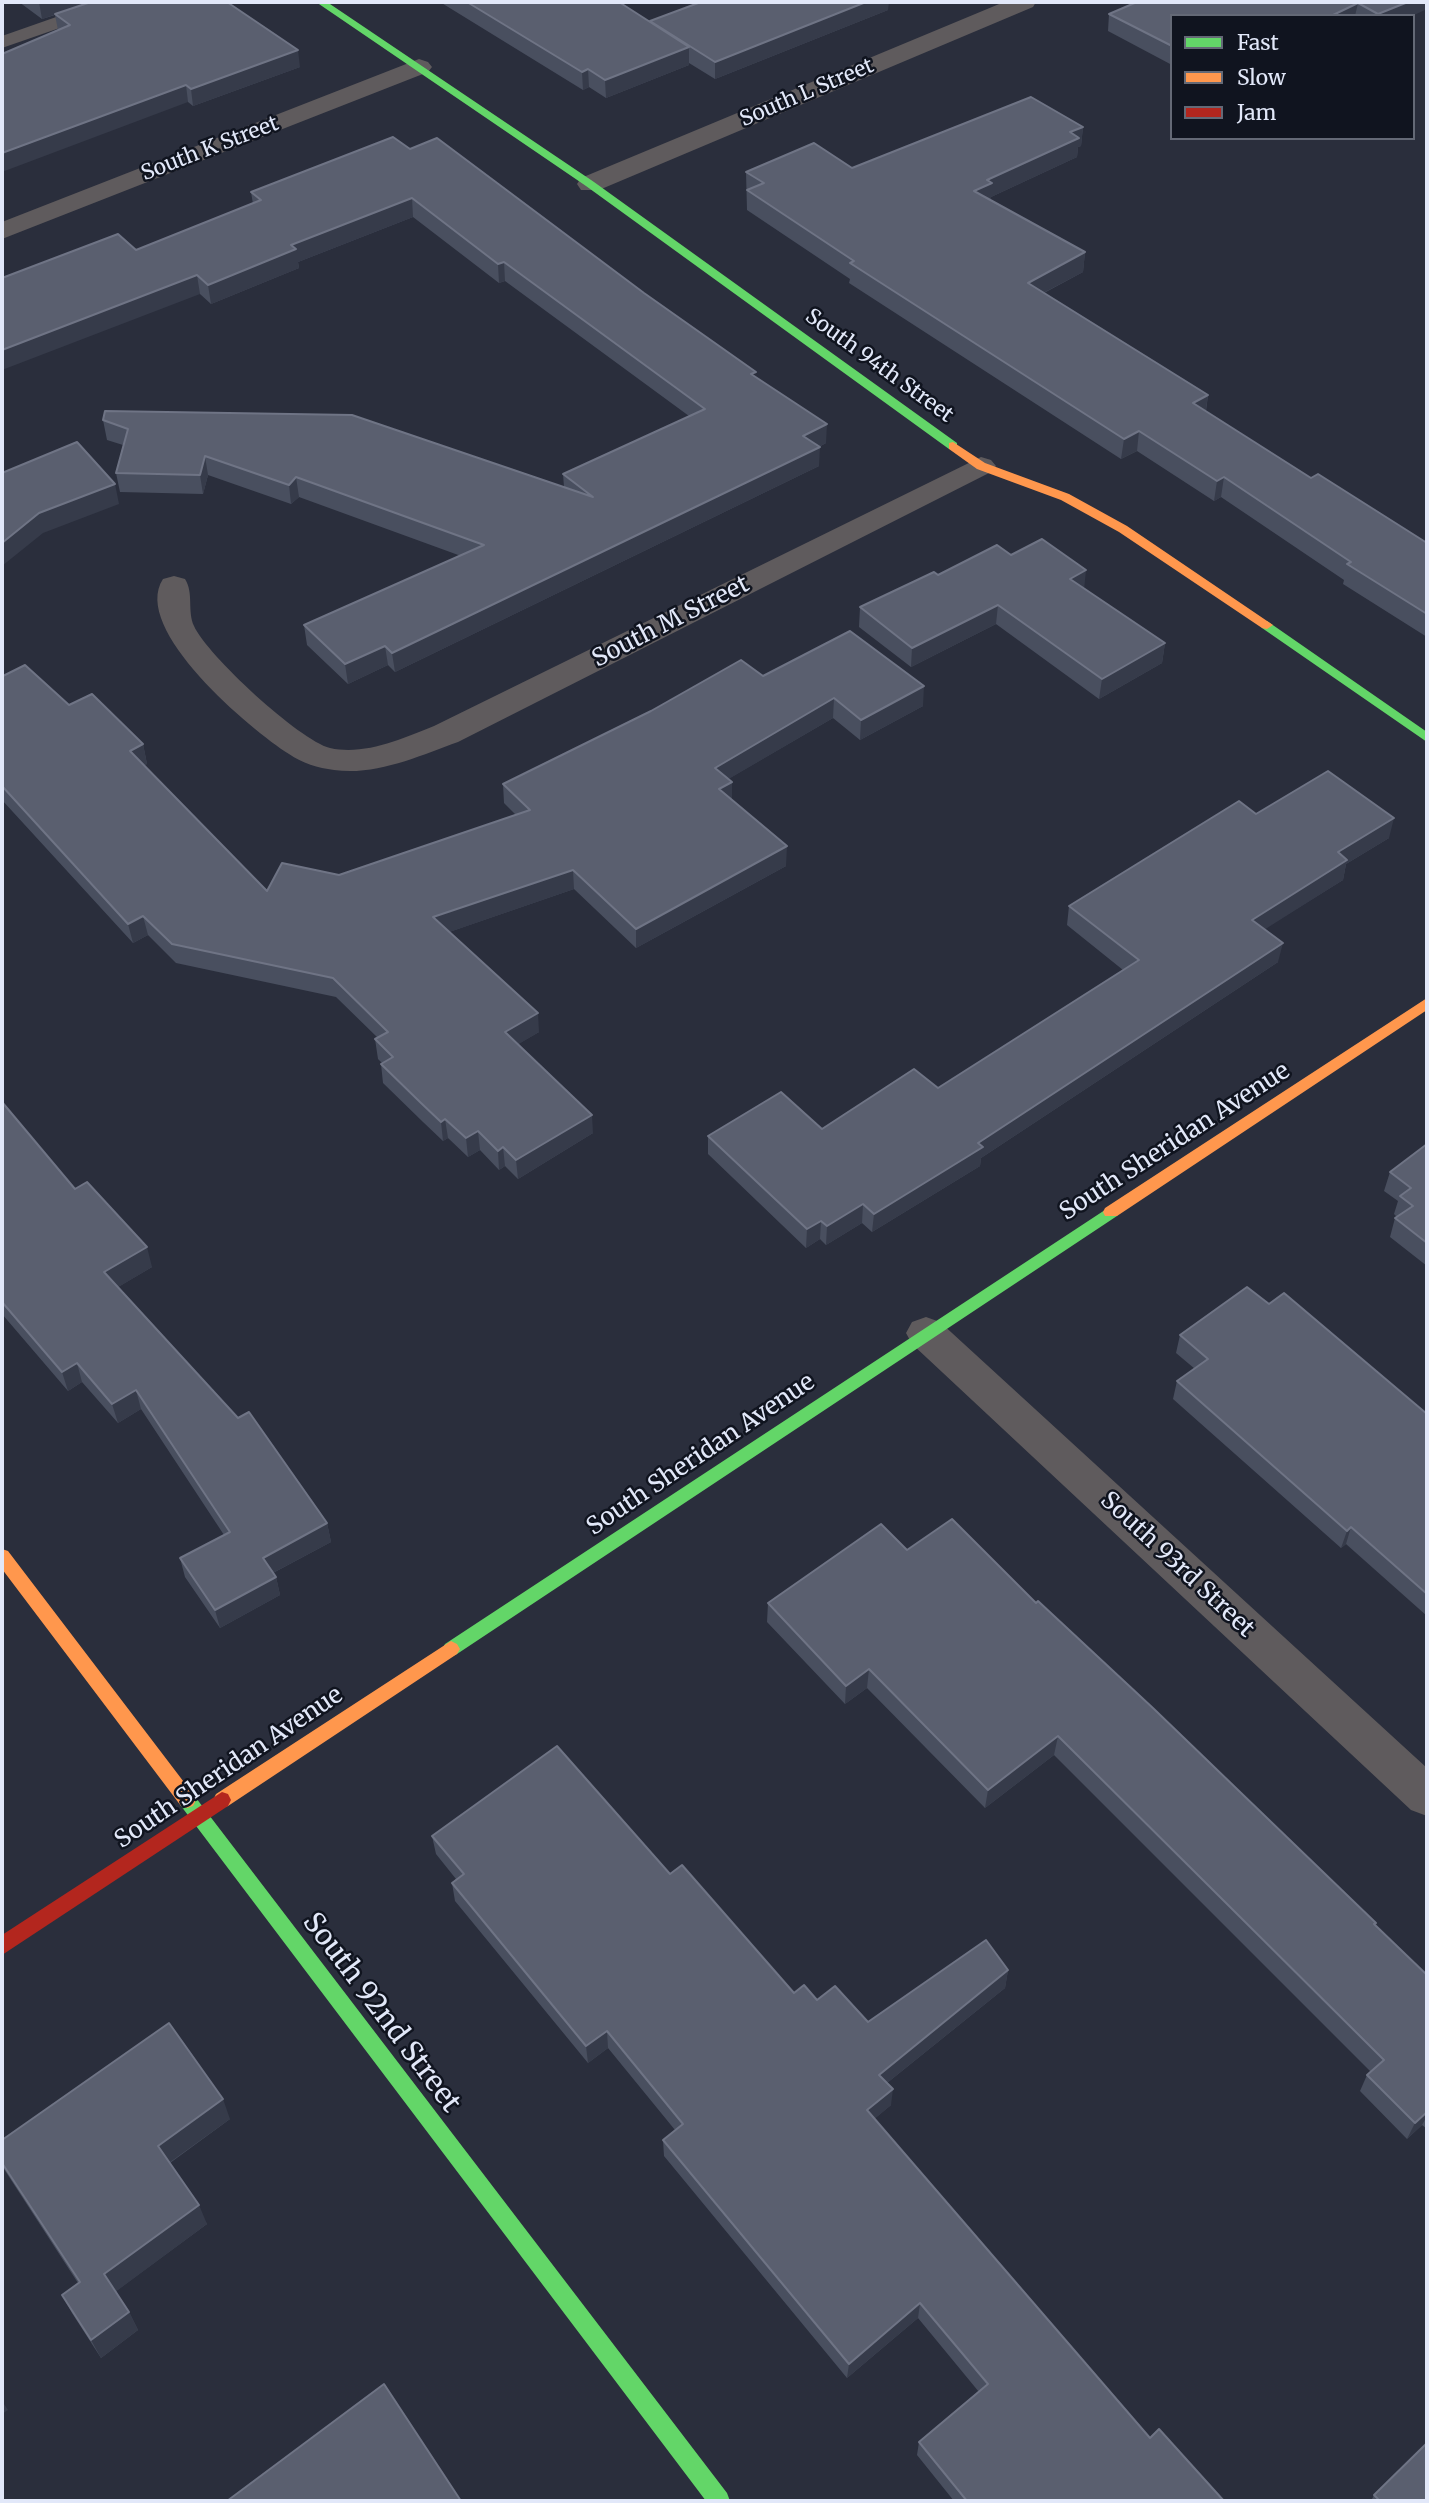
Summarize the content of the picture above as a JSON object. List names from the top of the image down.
{
  "streets": {
    "street": [
      "South L Street",
      "South K Street",
      "South 94th Street",
      "South M Street",
      "South Sheridan Avenue",
      "South 93rd Street",
      "South 92nd Street"
    ]
  },
  "crossings": [
    ["South L Street", "South 94th Street"],
    ["South K Street", "South 94th Street"],
    ["South 94th Street", "South M Street"],
    ["South Sheridan Avenue", "South 93rd Street"],
    ["South Sheridan Avenue", "South 92nd Street"]
  ],
  "legend": ["Fast", "Slow", "Jam"]
}
